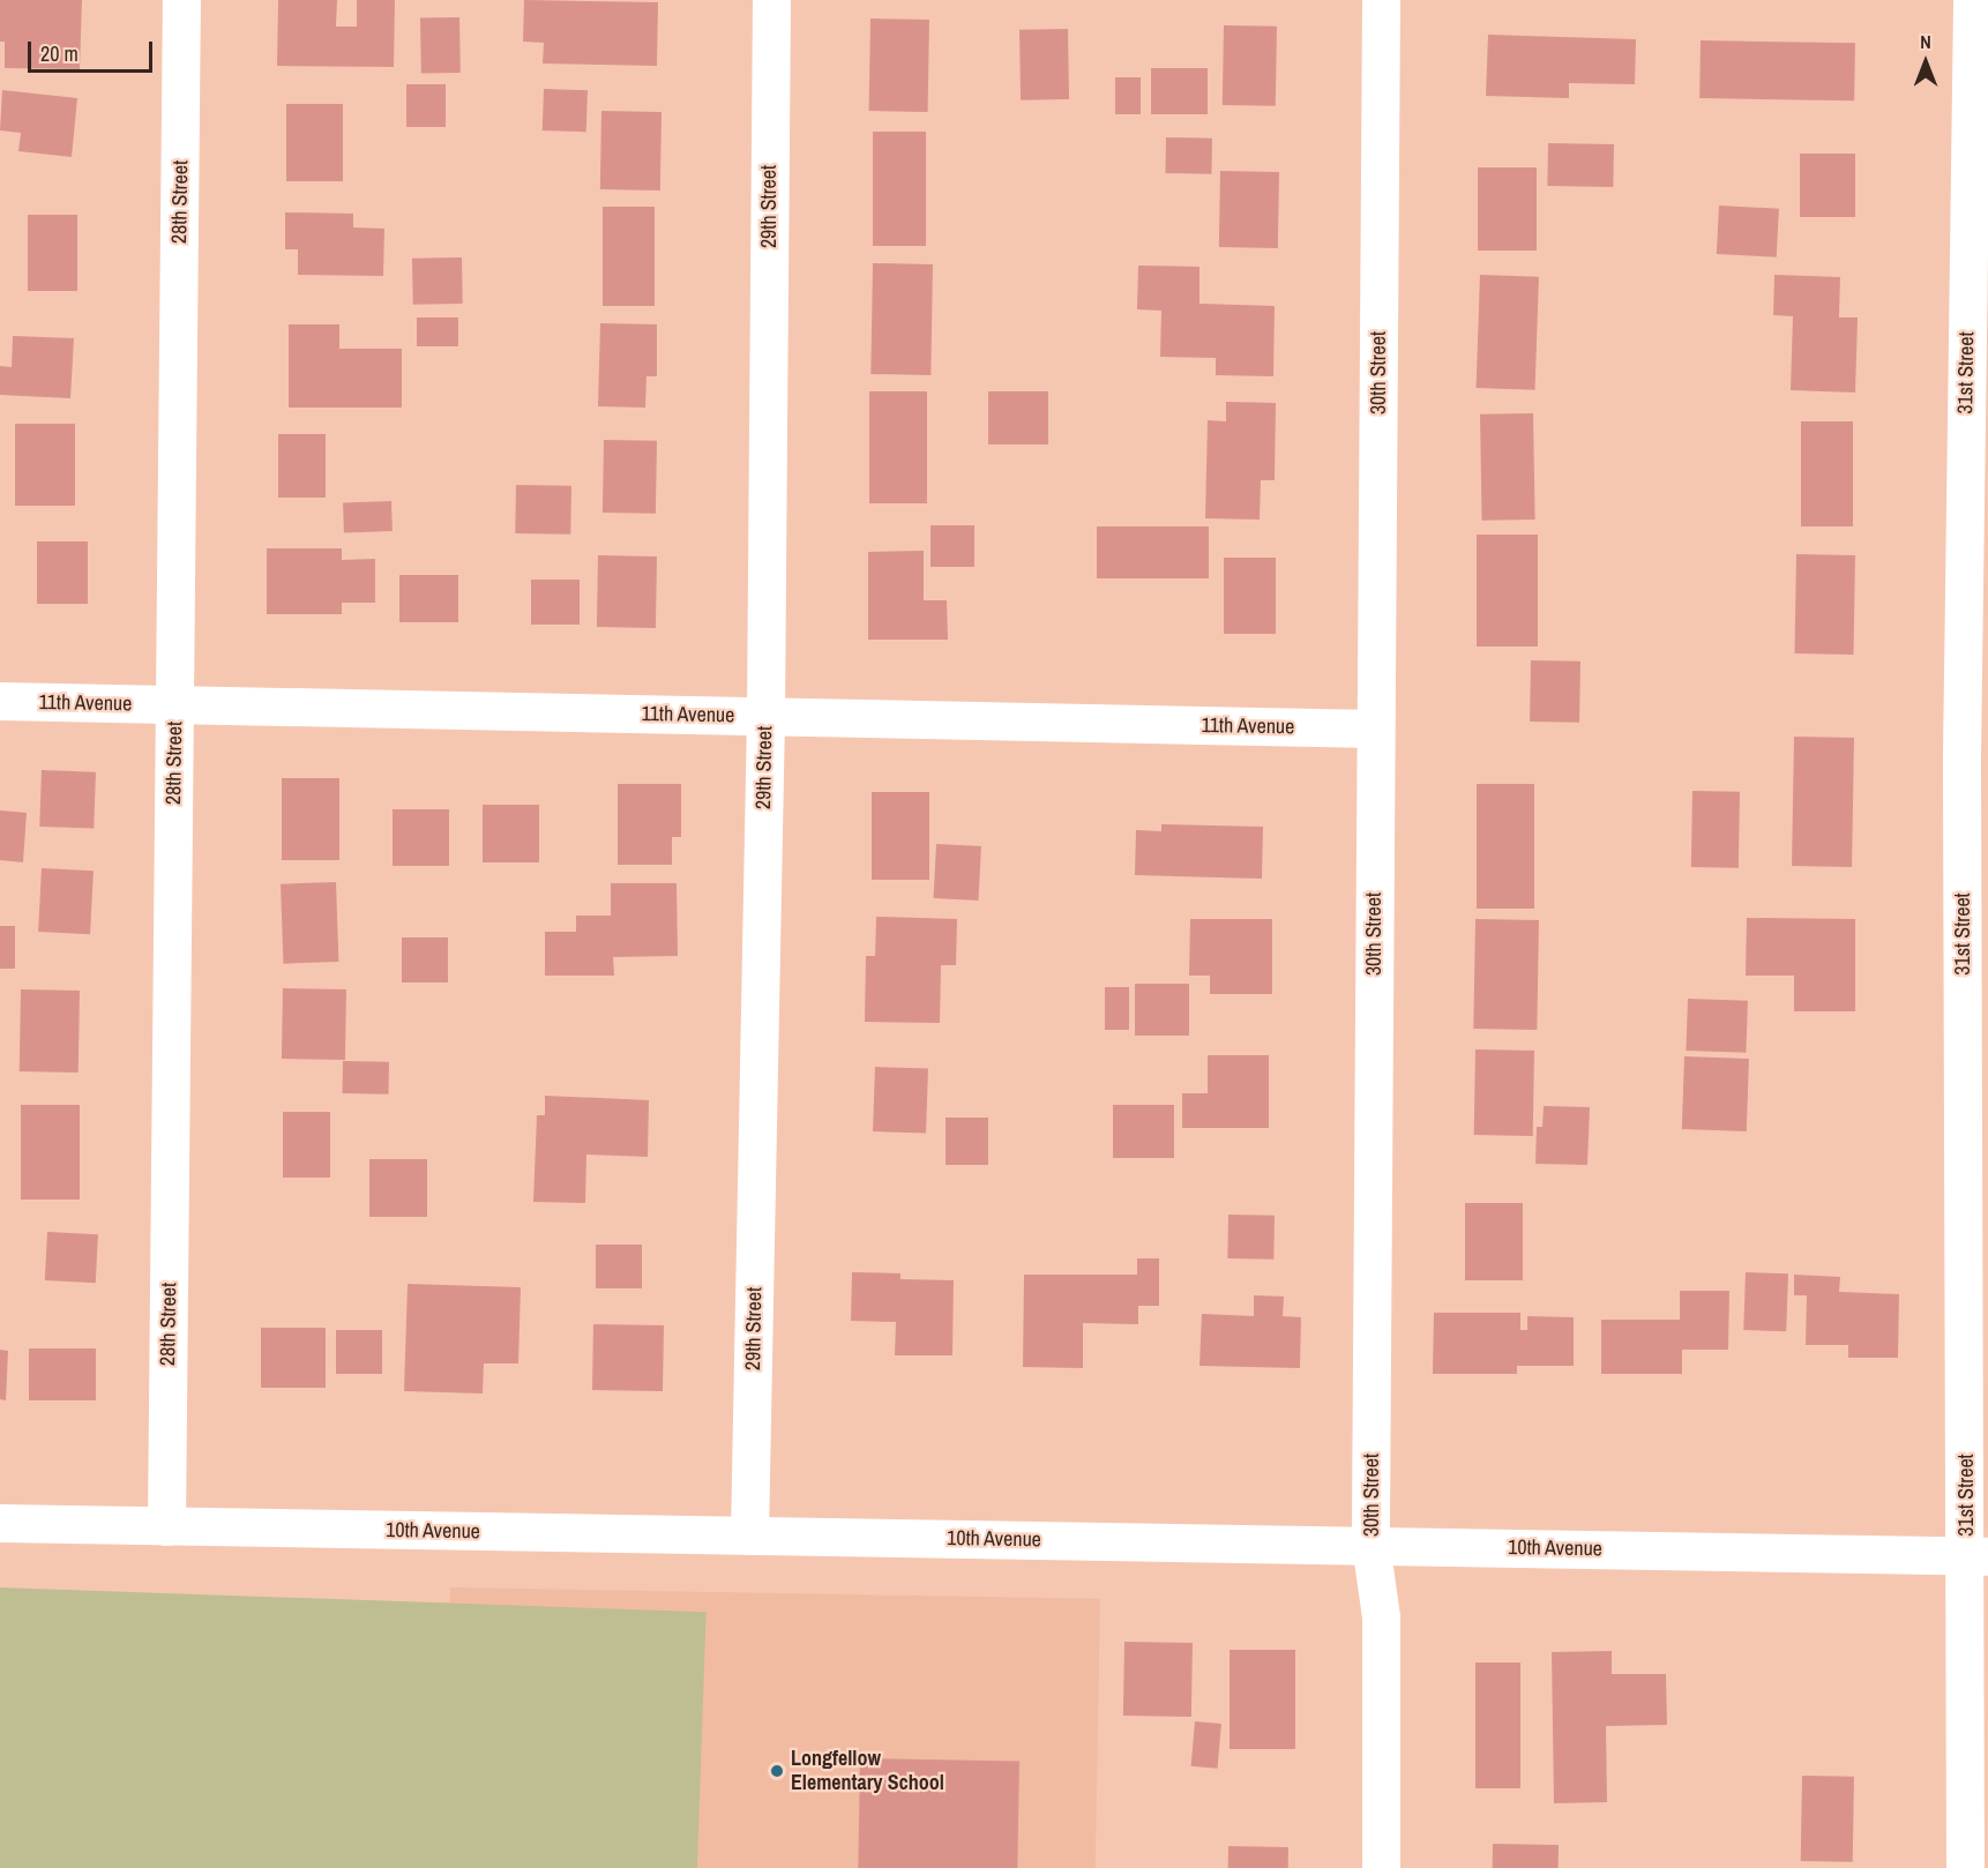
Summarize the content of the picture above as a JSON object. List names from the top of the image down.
{
  "streets": {
    "street": [
      "28th Street",
      "29th Street",
      "30th Street",
      "31st Street",
      "11th Avenue",
      "10th Avenue"
    ]
  },
  "crossings": [
    ["28th Street", "11th Avenue"],
    ["28th Street", "10th Avenue"],
    ["29th Street", "11th Avenue"],
    ["29th Street", "10th Avenue"],
    ["30th Street", "11th Avenue"],
    ["30th Street", "10th Avenue"],
    ["31st Street", "10th Avenue"]
  ],
  "places": ["Longfellow Elementary School"],
  "scale_bar": "20 m",
  "north": "top"
}
